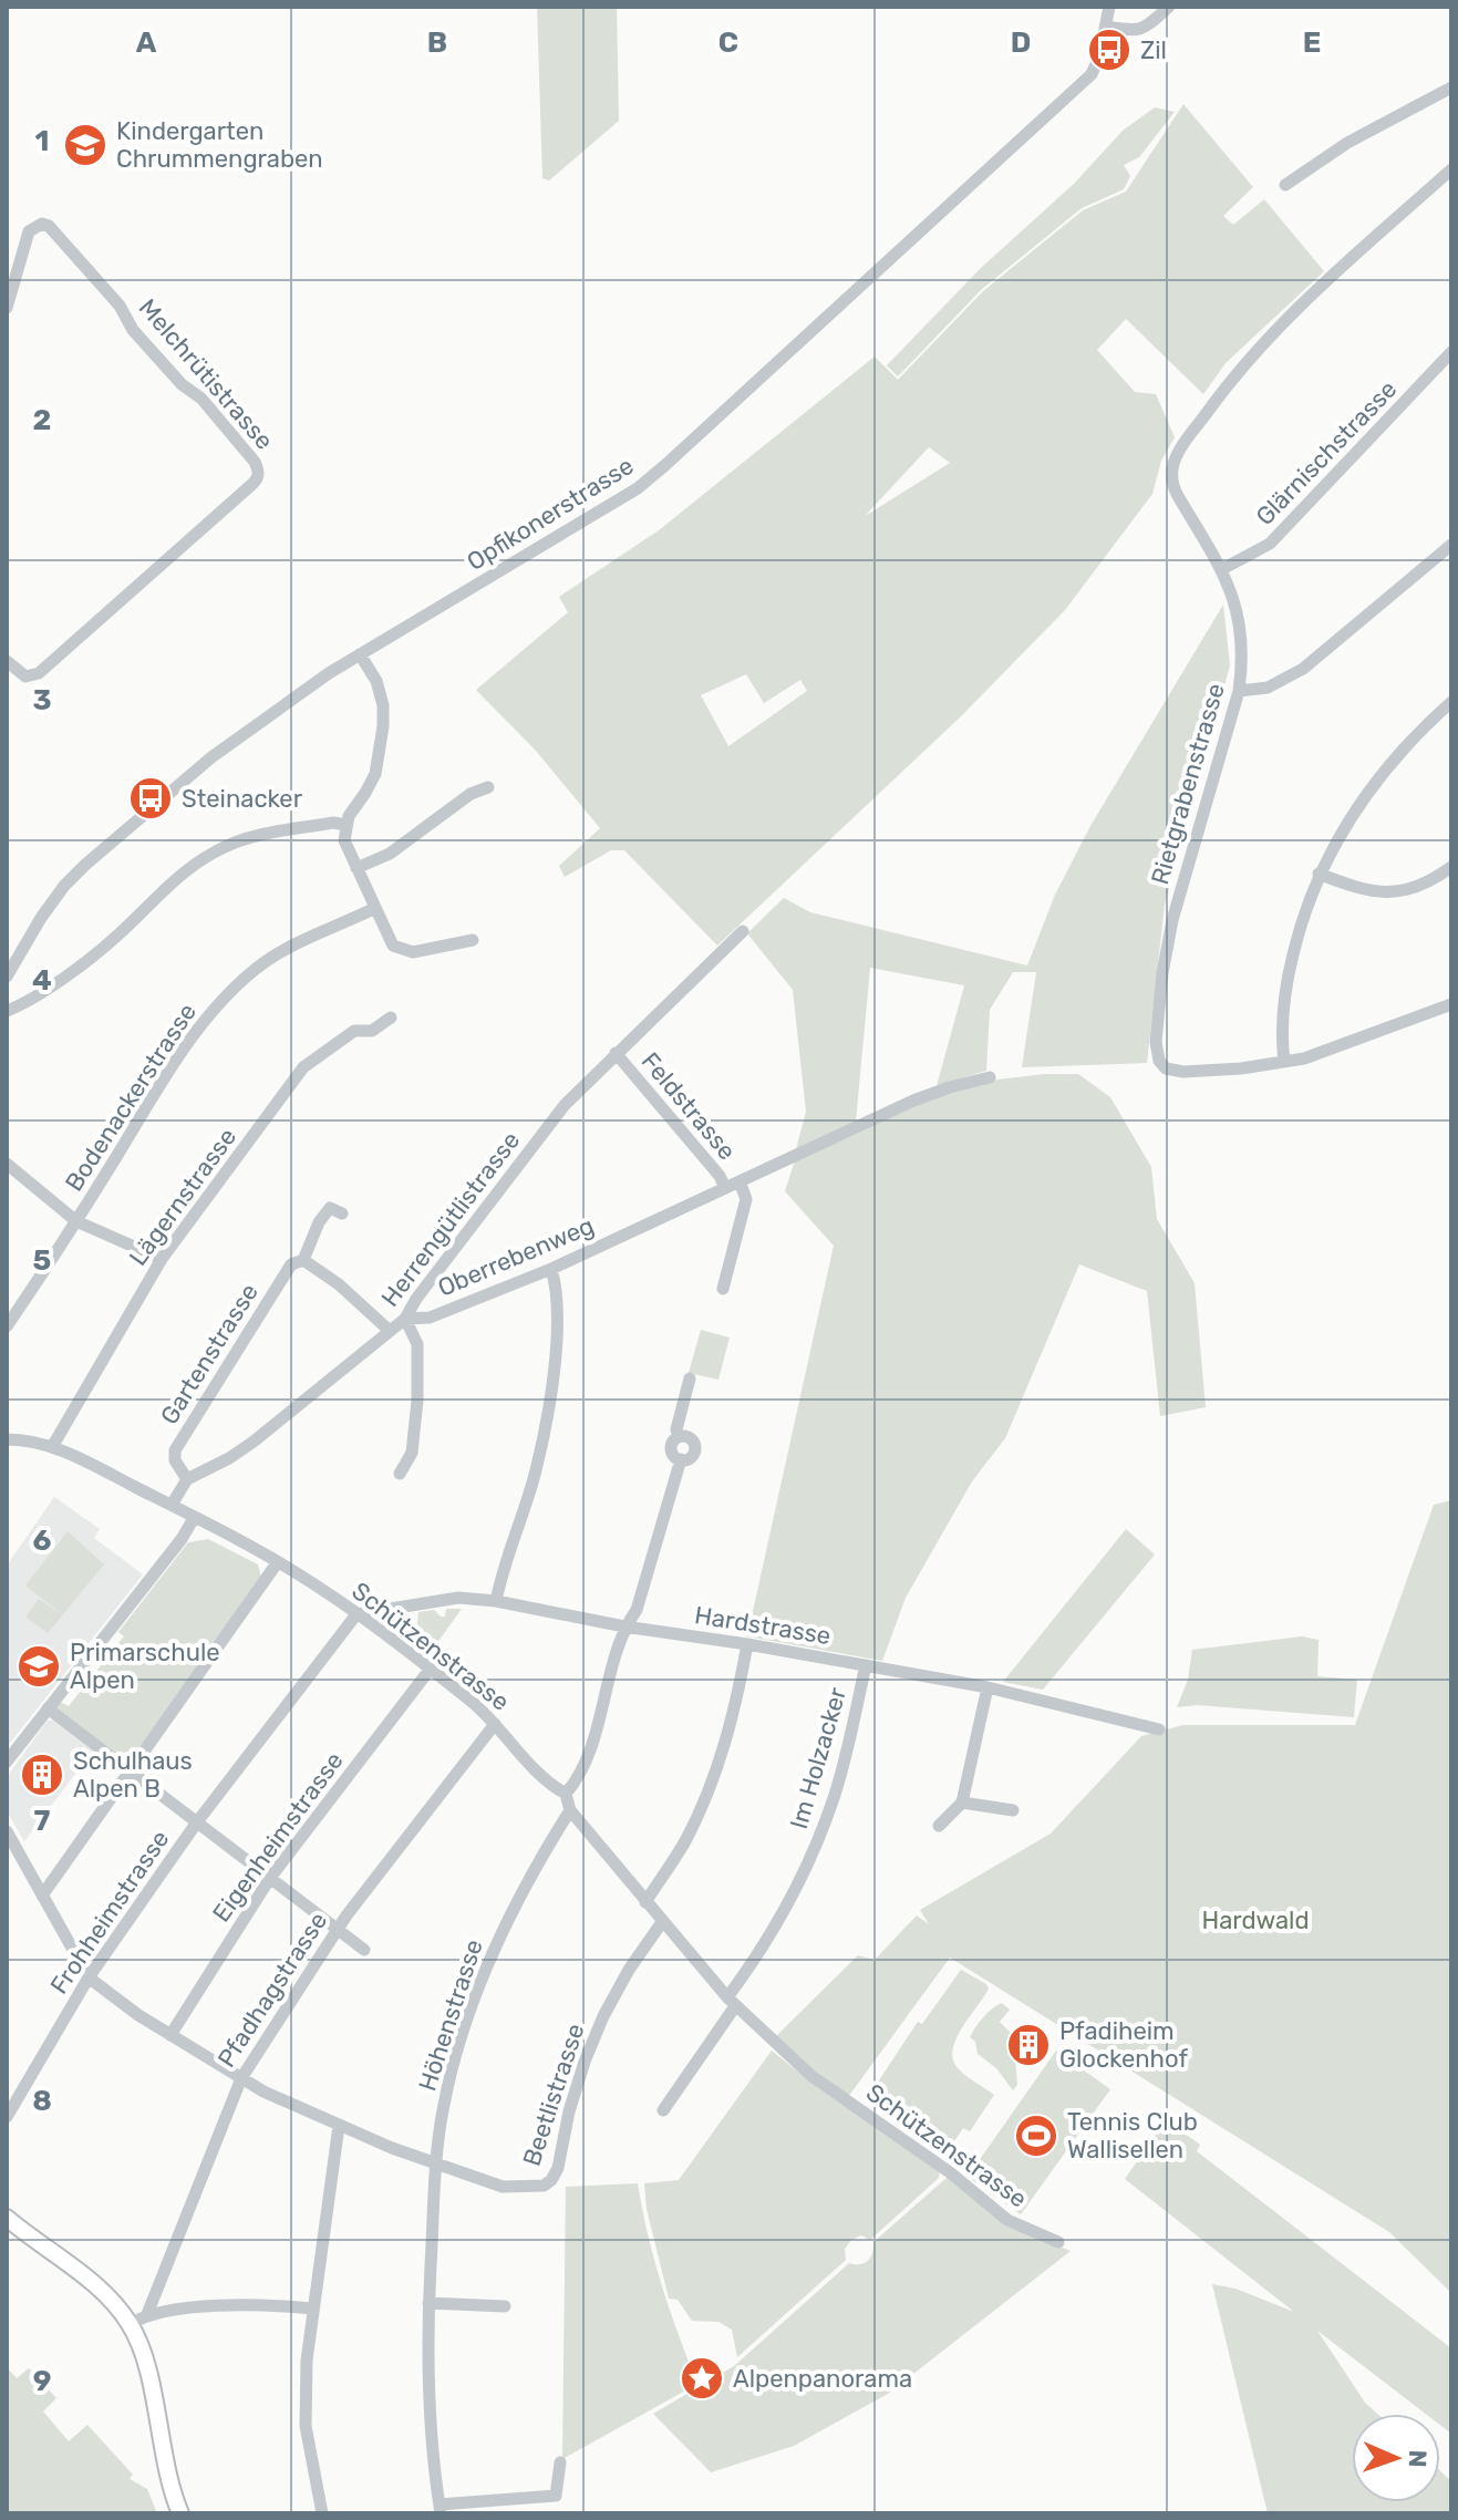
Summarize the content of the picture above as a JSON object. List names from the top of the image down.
{
  "streets": {
    "street": [
      "Melchrütistrasse",
      "Glärnischstrasse",
      "Opfikonerstrasse",
      "Rietgrabenstrasse",
      "Bodenackerstrasse",
      "Feldstrasse",
      "Lägernstrasse",
      "Herrengütlistrasse",
      "Oberrebenweg",
      "Gartenstrasse",
      "Hardstrasse",
      "Schützenstrasse",
      "Im Holzacker",
      "Eigenheimstrasse",
      "Frohheimstrasse",
      "Pfadhagstrasse",
      "Höhenstrasse",
      "Beetlistrasse"
    ]
  },
  "crossings": [
    ["Glärnischstrasse", "Rietgrabenstrasse"],
    ["Feldstrasse", "Herrengütlistrasse"],
    ["Feldstrasse", "Oberrebenweg"],
    ["Lägernstrasse", "Schützenstrasse"],
    ["Herrengütlistrasse", "Oberrebenweg"],
    ["Herrengütlistrasse", "Gartenstrasse"],
    ["Hardstrasse", "Schützenstrasse"],
    ["Hardstrasse", "Im Holzacker"],
    ["Hardstrasse", "Frohheimstrasse"],
    ["Schützenstrasse", "Im Holzacker"],
    ["Schützenstrasse", "Eigenheimstrasse"],
    ["Schützenstrasse", "Frohheimstrasse"],
    ["Schützenstrasse", "Pfadhagstrasse"],
    ["Schützenstrasse", "Höhenstrasse"],
    ["Schützenstrasse", "Beetlistrasse"],
    ["Höhenstrasse", "Beetlistrasse"]
  ],
  "parks": ["Hardwald"],
  "places": {
    "bus stop": ["Zil", "Steinacker"],
    "school or university": ["Kindergarten Chrummengraben", "Primarschule Alpen"],
    "building": ["Schulhaus Alpen B", "Pfadiheim Glockenhof"],
    "sports": ["Tennis Club Wallisellen"],
    "place": ["Alpenpanorama"]
  },
  "north": "right",
  "grid": {
    "columns": [
      "A",
      "B",
      "C",
      "D",
      "E"
    ],
    "rows": [
      "1",
      "2",
      "3",
      "4",
      "5",
      "6",
      "7",
      "8",
      "9"
    ]
  }
}
